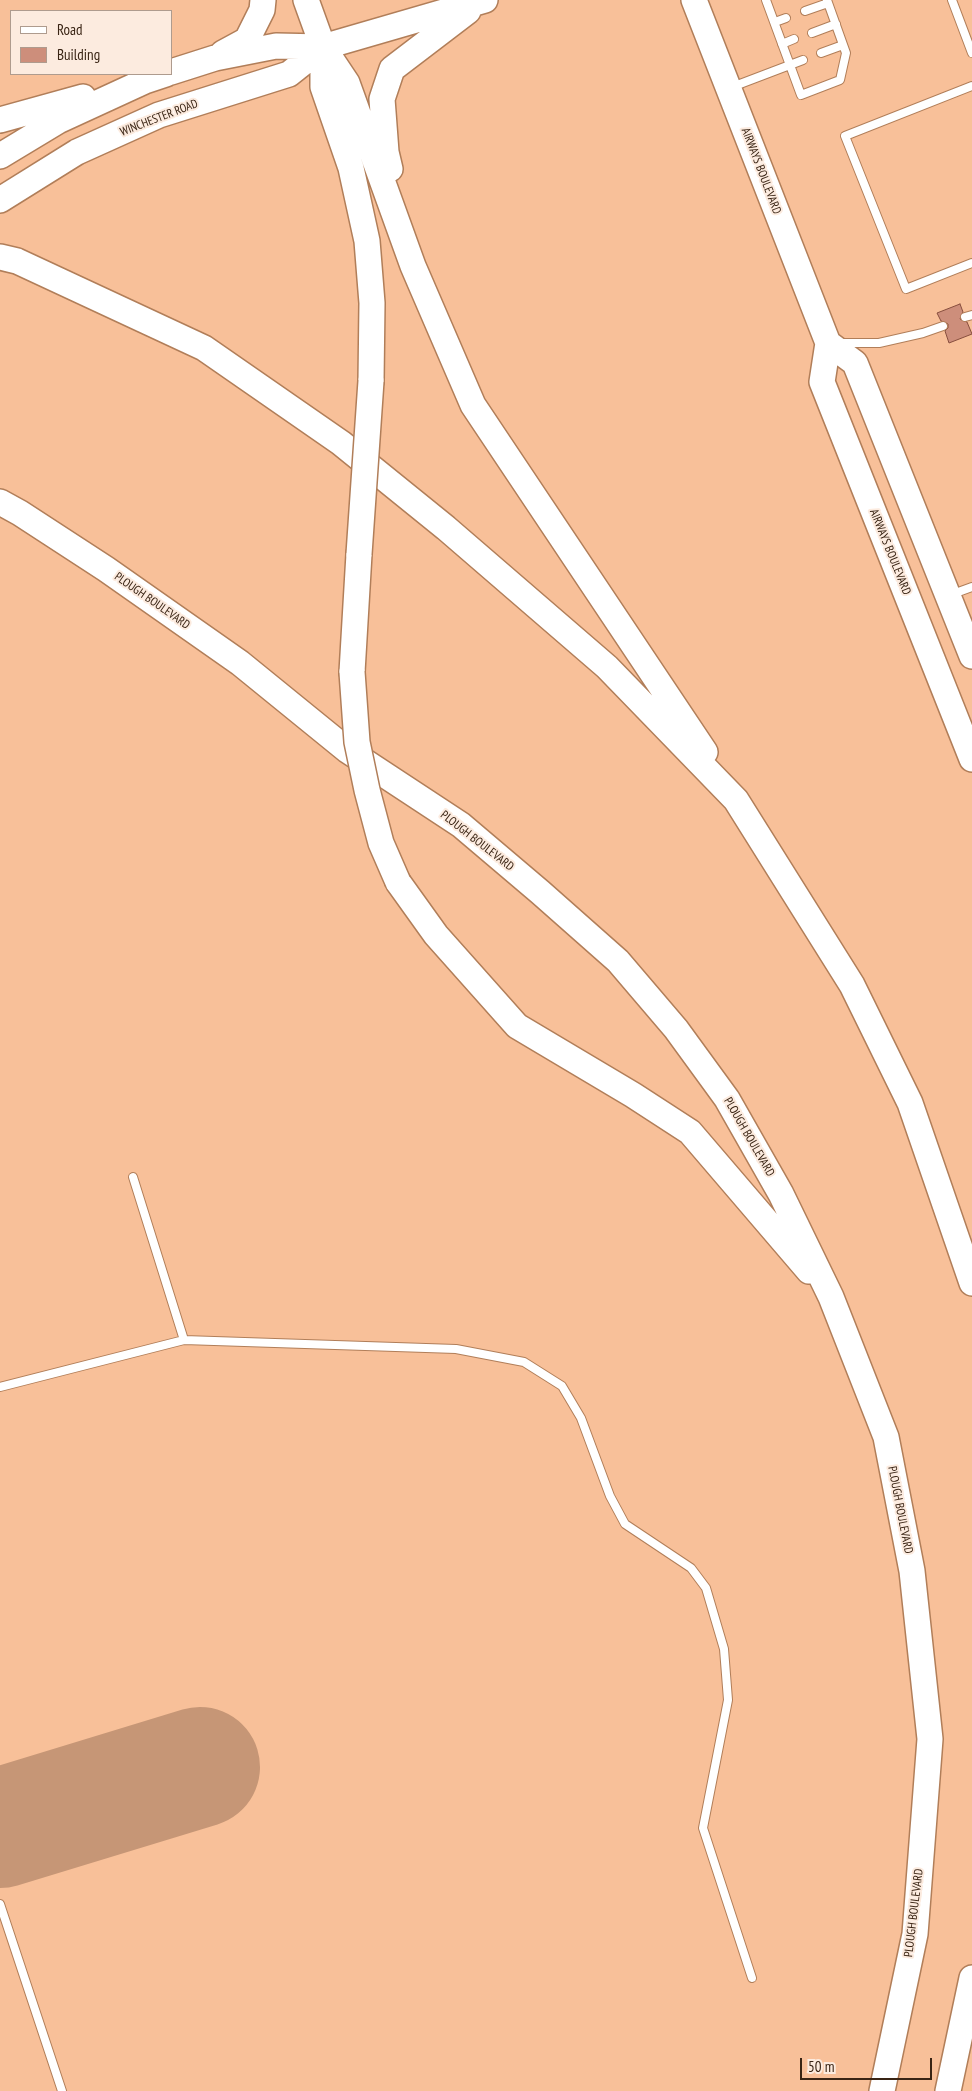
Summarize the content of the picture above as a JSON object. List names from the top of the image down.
{
  "streets": {
    "main road": ["WINCHESTER ROAD", "AIRWAYS BOULEVARD", "PLOUGH BOULEVARD"]
  },
  "legend": ["Road", "Building"],
  "scale_bar": "50 m"
}
